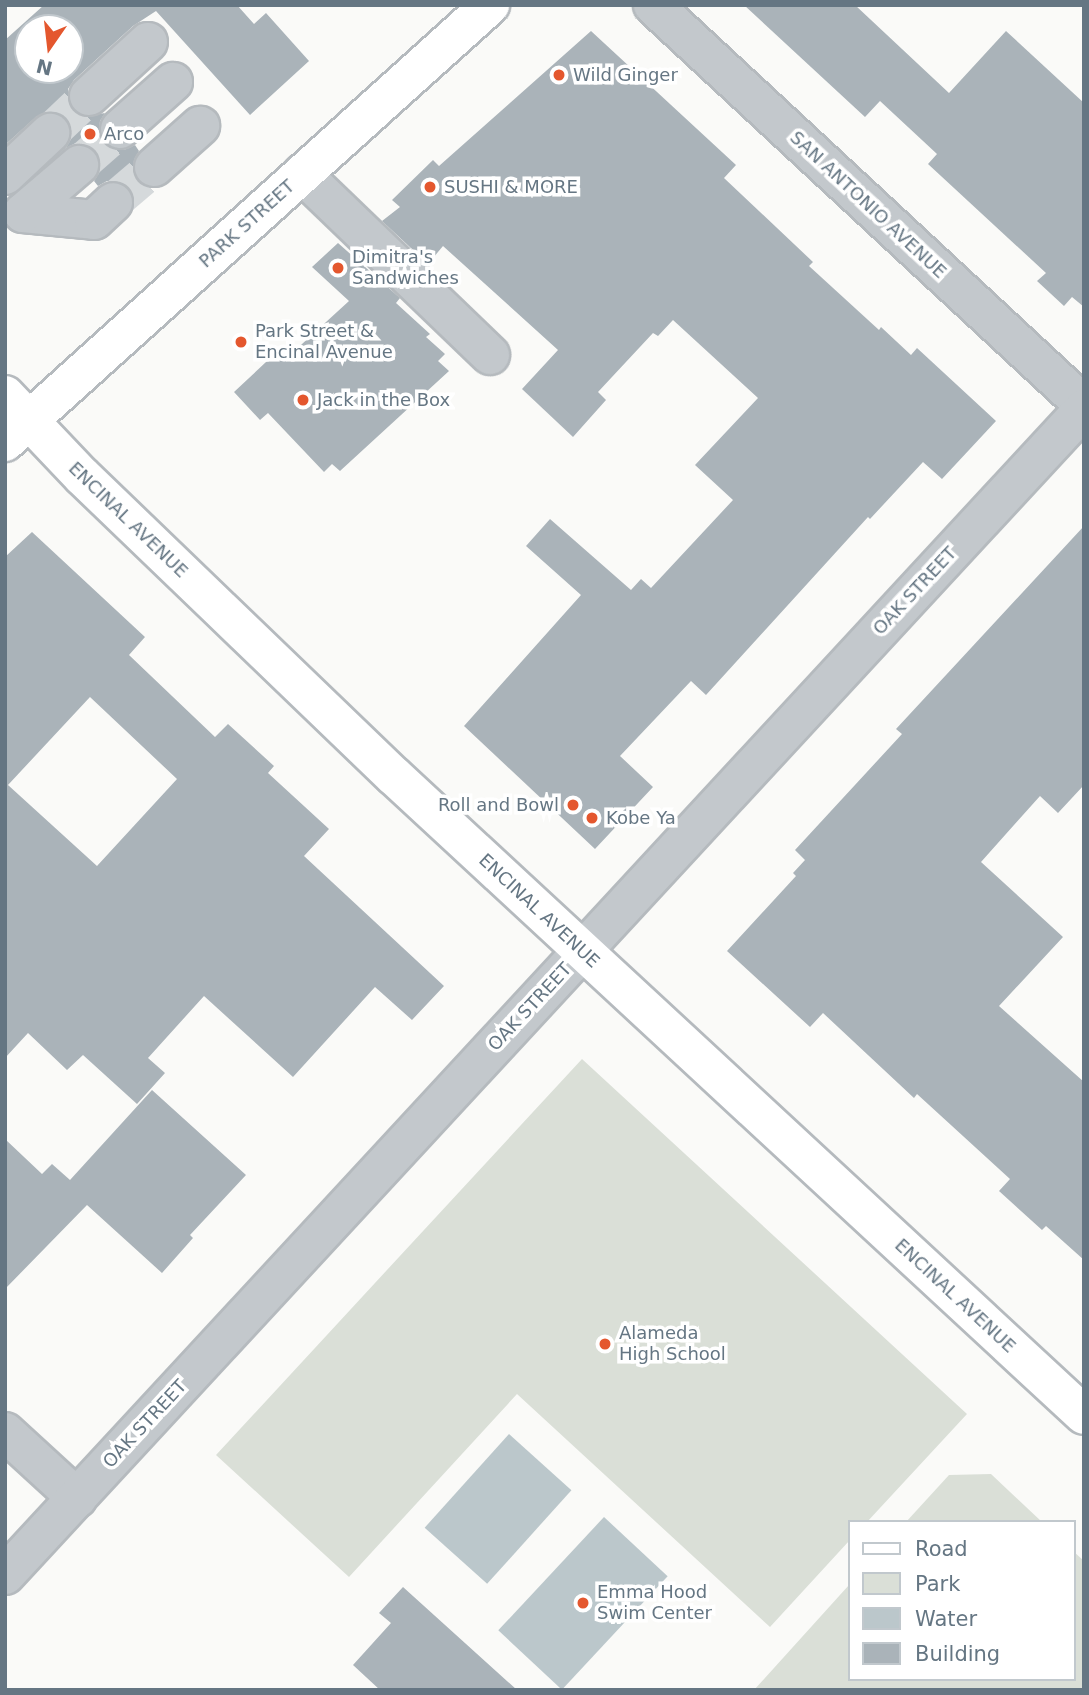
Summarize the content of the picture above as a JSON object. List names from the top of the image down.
{
  "streets": {
    "main road": ["PARK STREET", "ENCINAL AVENUE"],
    "street": ["SAN ANTONIO AVENUE", "OAK STREET"]
  },
  "crossings": [
    ["SAN ANTONIO AVENUE", "OAK STREET"],
    ["PARK STREET", "ENCINAL AVENUE"],
    ["ENCINAL AVENUE", "OAK STREET"]
  ],
  "places": [
    "Wild Ginger",
    "Arco",
    "SUSHI & MORE",
    "Dimitra's Sandwiches",
    "Park Street & Encinal Avenue",
    "Jack in the Box",
    "Roll and Bowl",
    "Kobe Ya",
    "Alameda High School",
    "Emma Hood Swim Center"
  ],
  "legend": [
    "Road",
    "Park",
    "Water",
    "Building"
  ],
  "north": "bottom"
}
